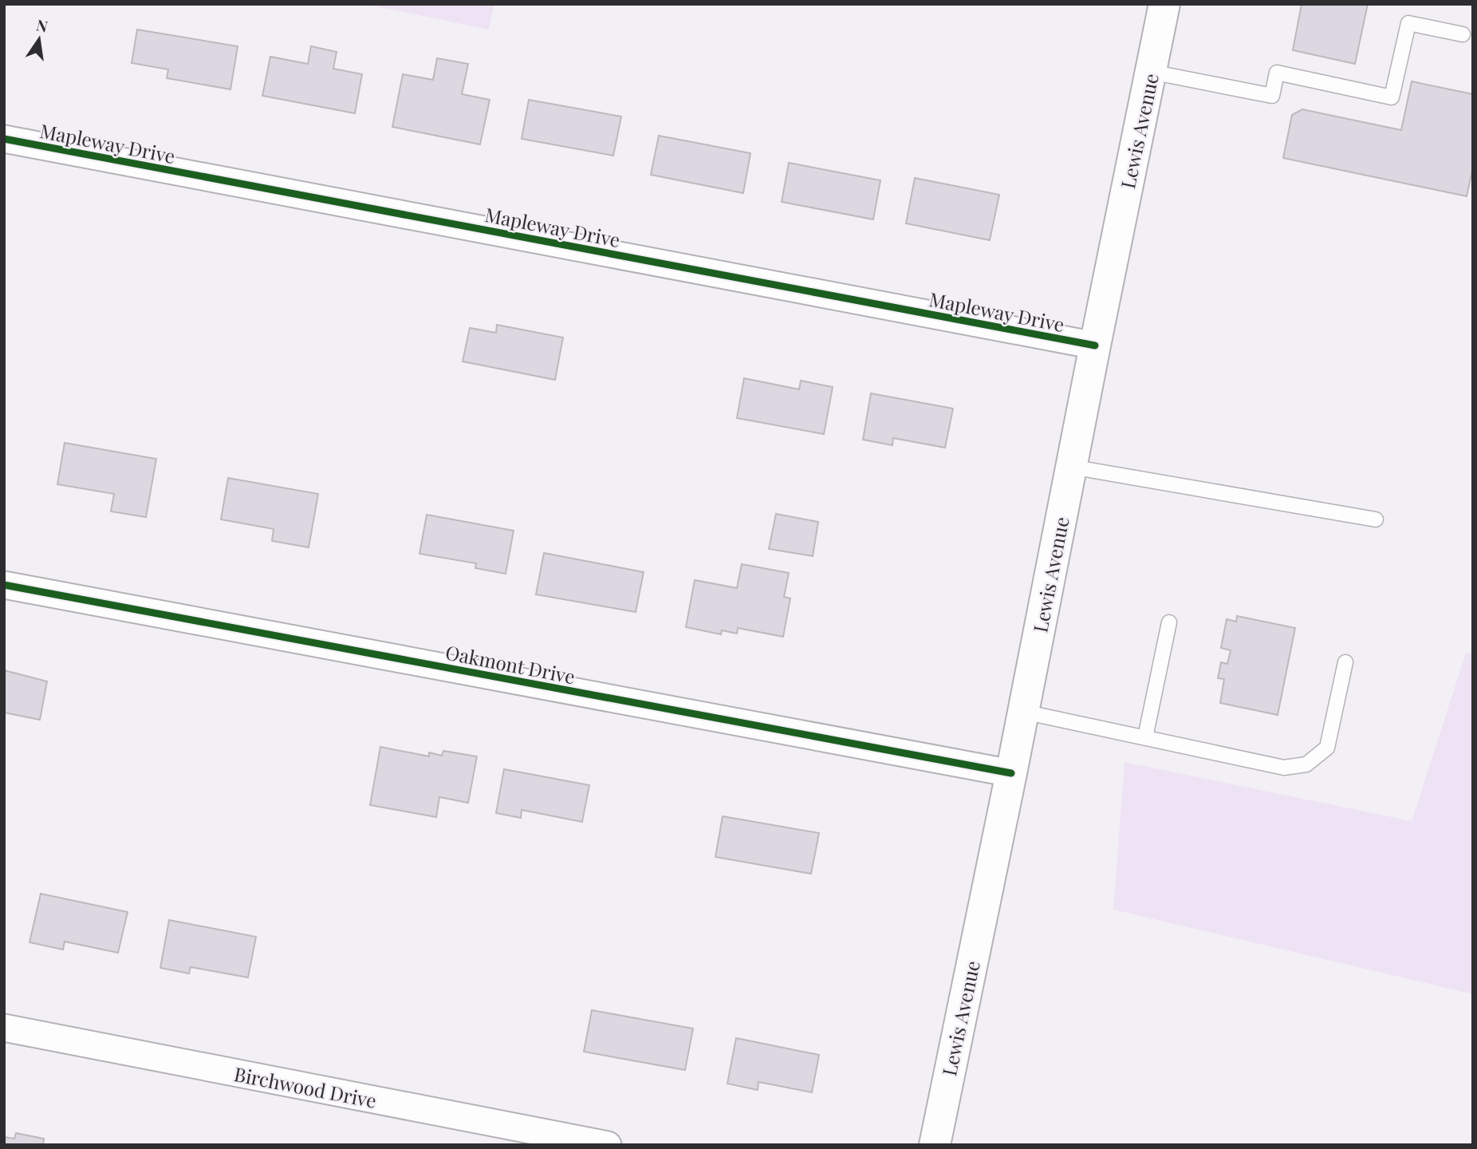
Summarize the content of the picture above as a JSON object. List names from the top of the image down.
{
  "streets": {
    "main road": ["Lewis Avenue"],
    "street": ["Mapleway Drive", "Oakmont Drive", "Birchwood Drive"]
  },
  "crossings": [
    ["Lewis Avenue", "Mapleway Drive"],
    ["Lewis Avenue", "Oakmont Drive"]
  ],
  "north": "top"
}
